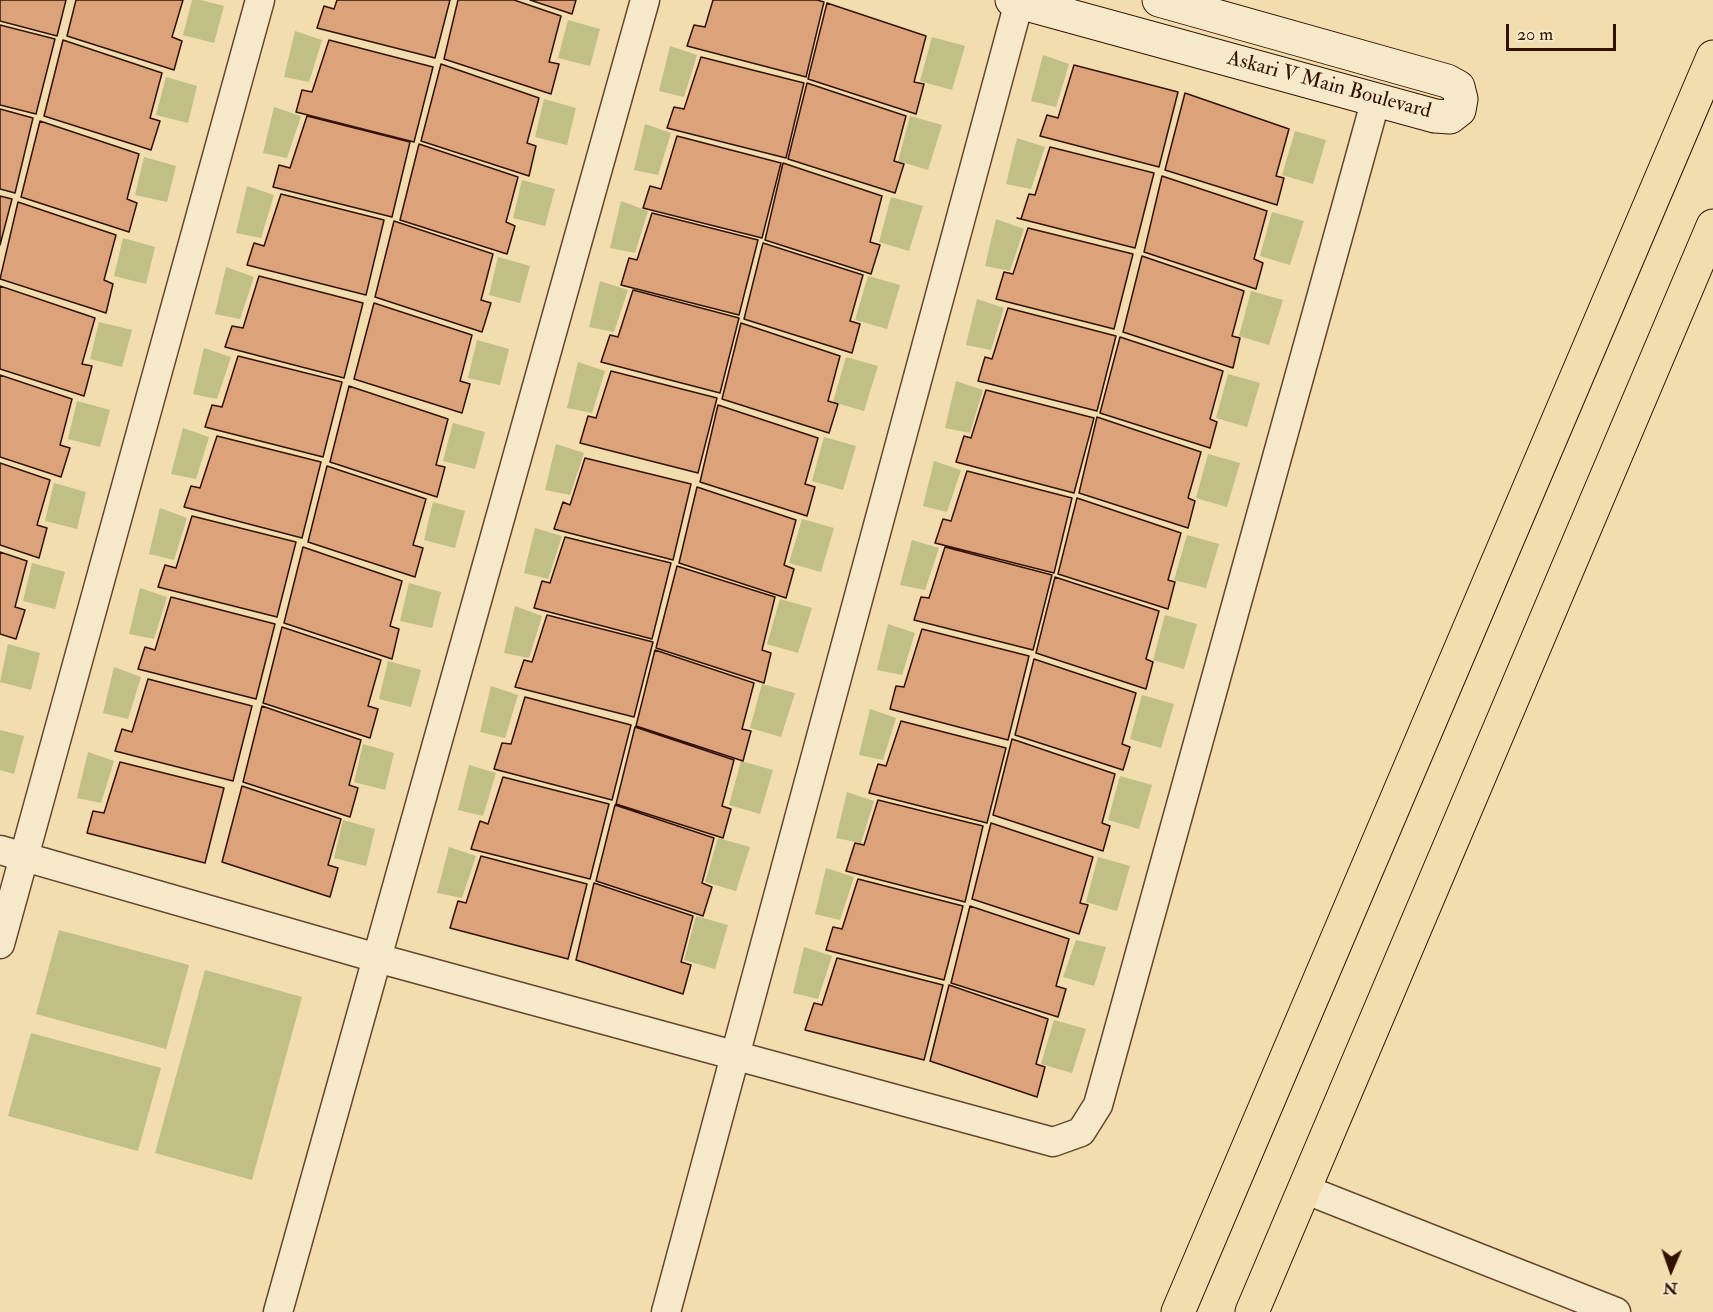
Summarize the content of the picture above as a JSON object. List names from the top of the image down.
{
  "streets": {
    "street": ["Askari V Main Boulevard"]
  },
  "scale_bar": "20 m",
  "north": "bottom"
}
